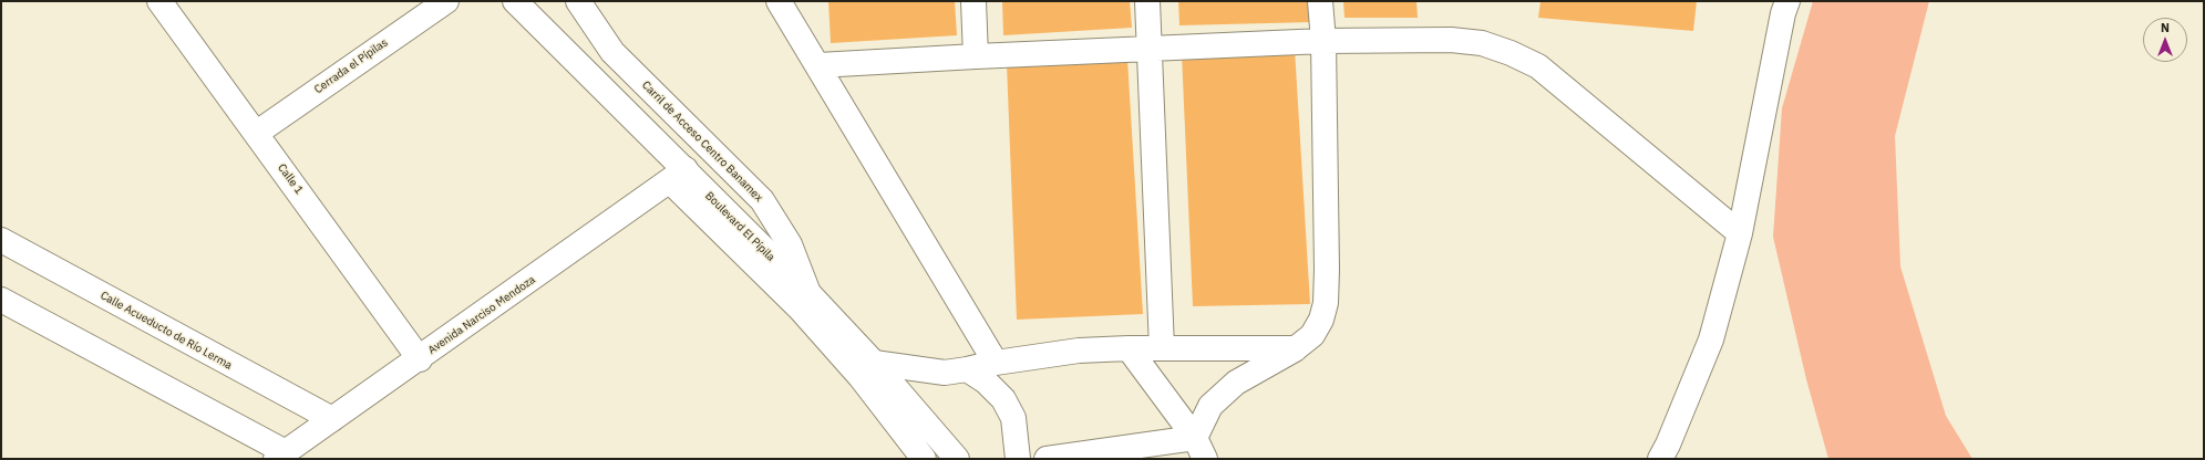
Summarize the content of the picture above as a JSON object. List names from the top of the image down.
{
  "streets": {
    "street": [
      "Cerrada el Pípilas",
      "Carril de Acceso Centro Banamex",
      "Calle 1",
      "Boulevard El Pípila",
      "Avenida Narciso Mendoza",
      "Calle Acueducto de Río Lerma"
    ]
  },
  "crossings": [
    ["Cerrada el Pípilas", "Calle 1"],
    ["Carril de Acceso Centro Banamex", "Boulevard El Pípila"],
    ["Calle 1", "Avenida Narciso Mendoza"],
    ["Boulevard El Pípila", "Avenida Narciso Mendoza"],
    ["Avenida Narciso Mendoza", "Calle Acueducto de Río Lerma"]
  ],
  "north": "top"
}
